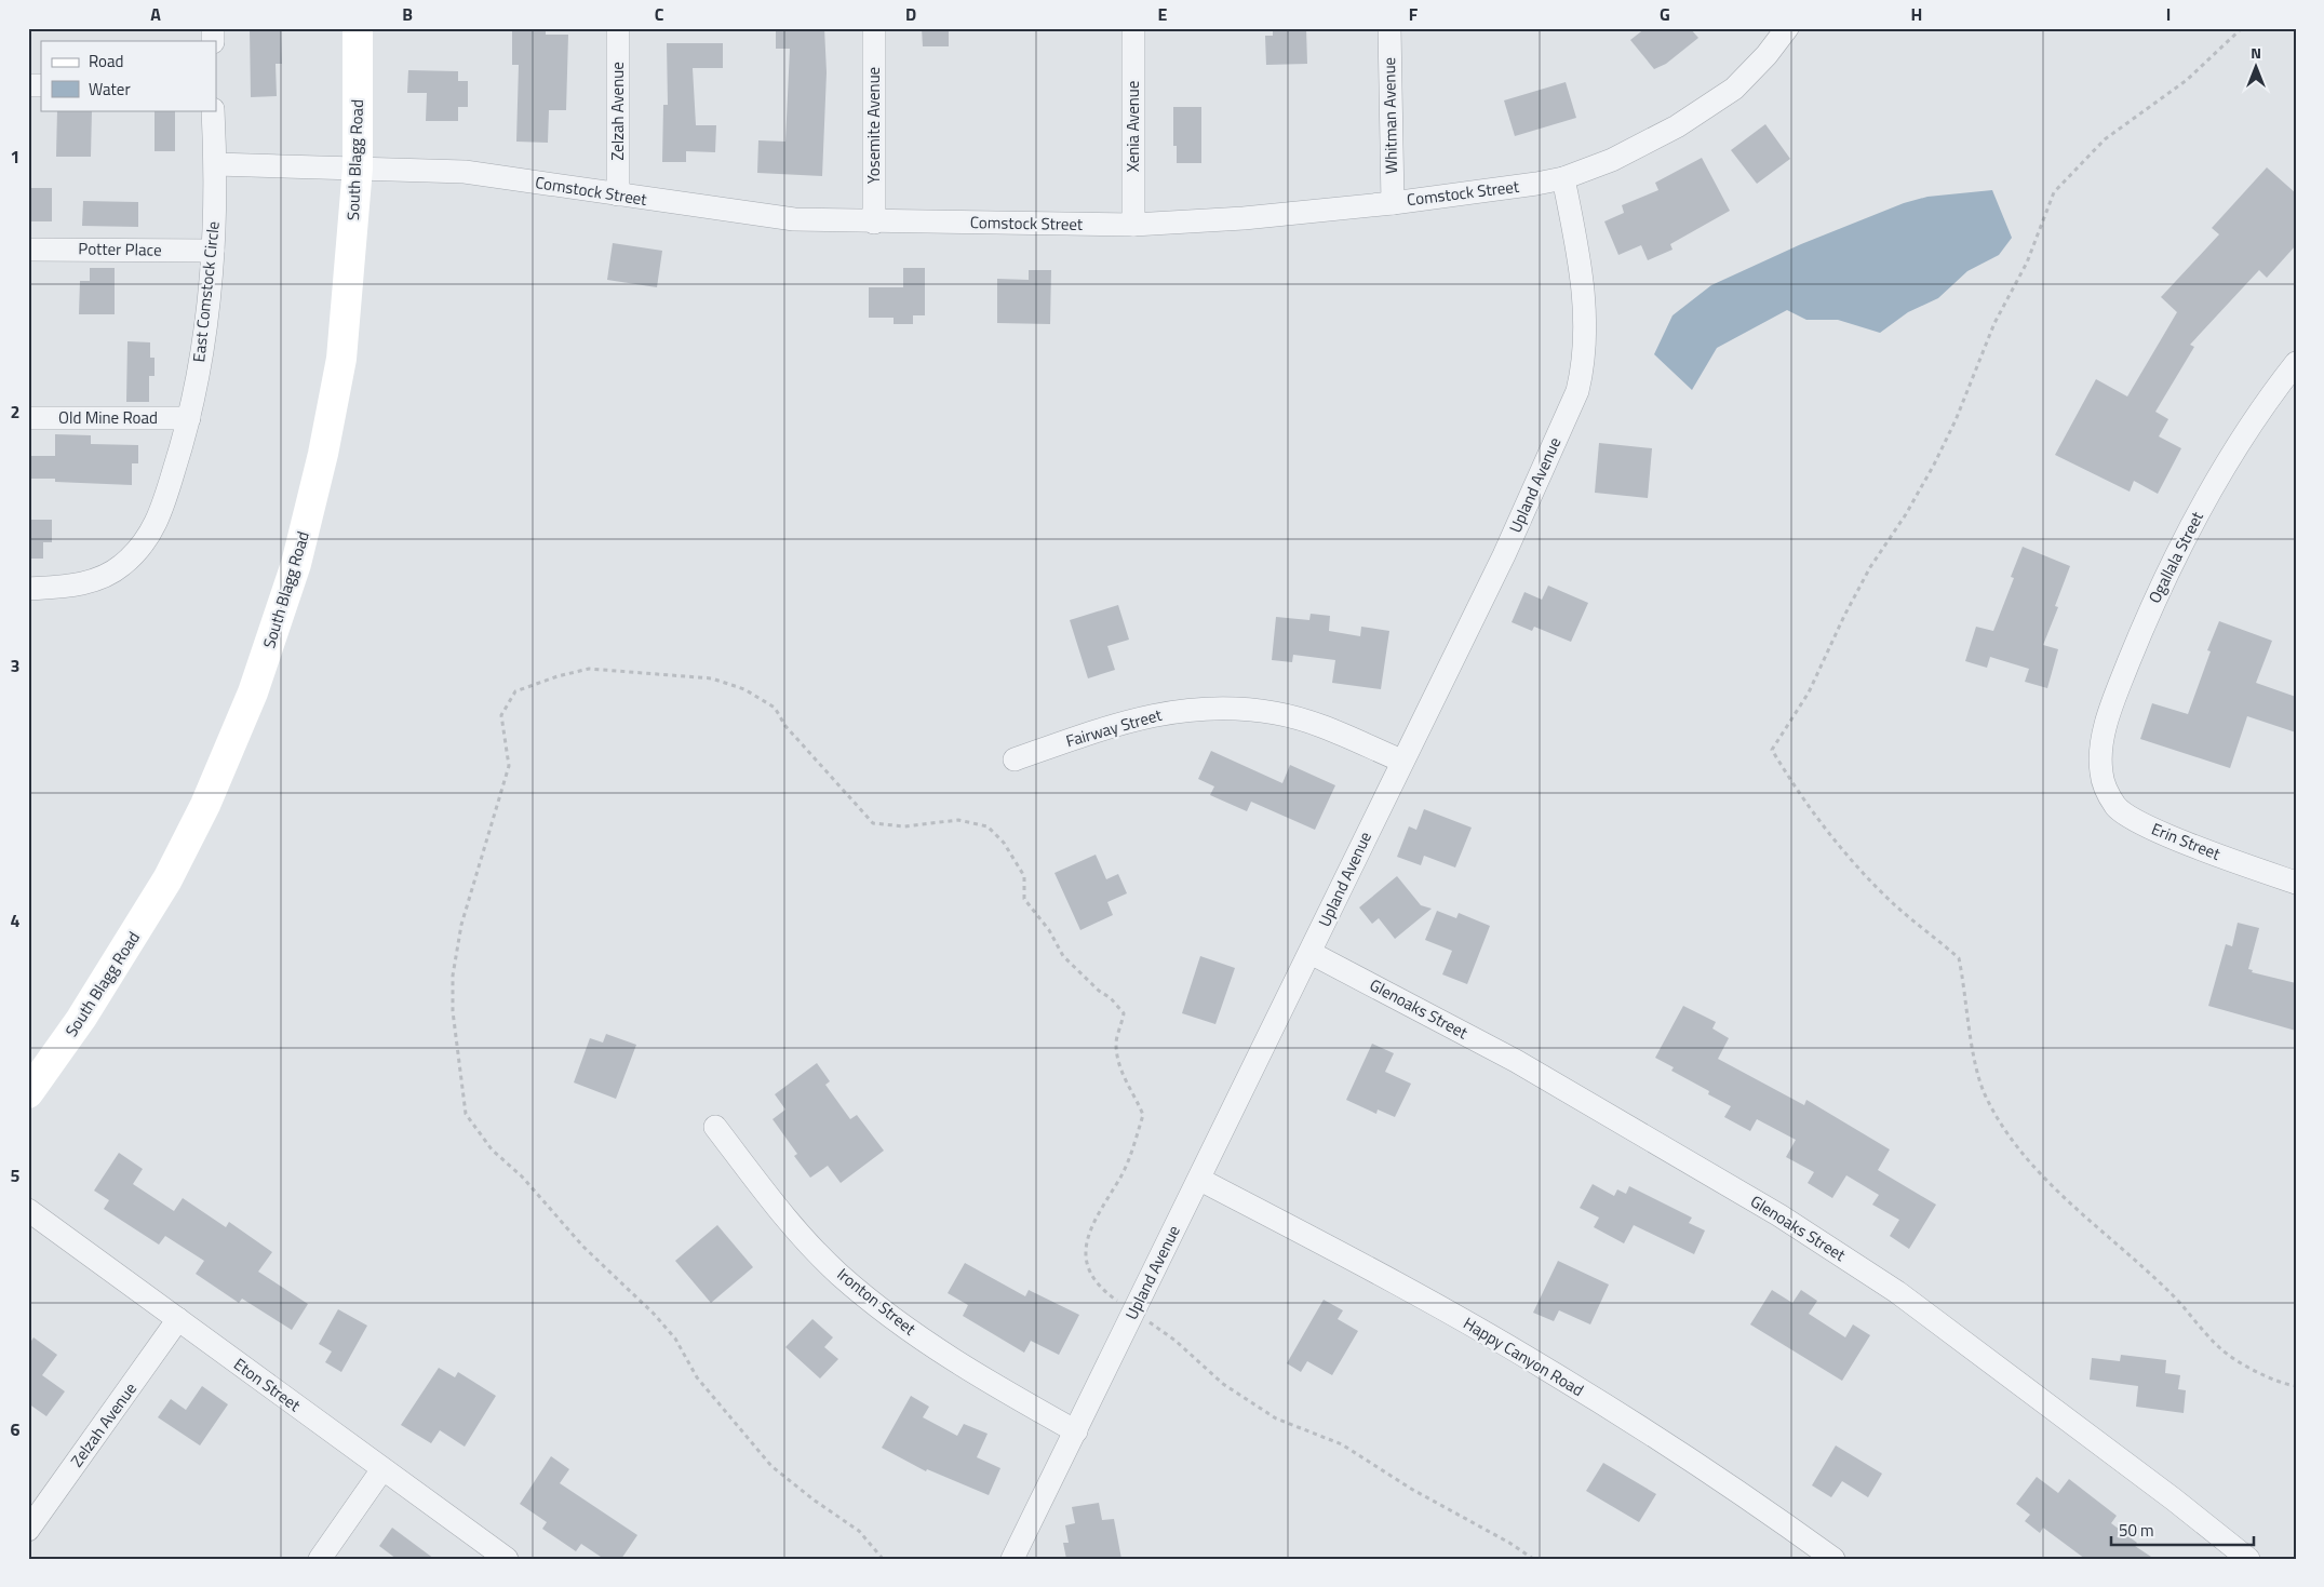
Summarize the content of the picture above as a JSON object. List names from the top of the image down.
{
  "streets": {
    "main road": ["South Blagg Road"],
    "street": [
      "Zelzah Avenue",
      "Whitman Avenue",
      "Yosemite Avenue",
      "Xenia Avenue",
      "Comstock Street",
      "Potter Place",
      "East Comstock Circle",
      "Old Mine Road",
      "Upland Avenue",
      "Ogallala Street",
      "Fairway Street",
      "Erin Street",
      "Glenoaks Street",
      "Ironton Street",
      "Happy Canyon Road",
      "Eton Street"
    ]
  },
  "crossings": [
    ["Zelzah Avenue", "Comstock Street"],
    ["Zelzah Avenue", "Eton Street"],
    ["Whitman Avenue", "Comstock Street"],
    ["Yosemite Avenue", "Comstock Street"],
    ["Xenia Avenue", "Comstock Street"],
    ["South Blagg Road", "Comstock Street"],
    ["Comstock Street", "East Comstock Circle"],
    ["Comstock Street", "Upland Avenue"],
    ["Potter Place", "East Comstock Circle"],
    ["East Comstock Circle", "Old Mine Road"],
    ["Upland Avenue", "Fairway Street"],
    ["Upland Avenue", "Glenoaks Street"],
    ["Upland Avenue", "Ironton Street"],
    ["Upland Avenue", "Happy Canyon Road"],
    ["Ogallala Street", "Erin Street"]
  ],
  "legend": ["Road", "Water"],
  "scale_bar": "50 m",
  "north": "top",
  "grid": {
    "columns": [
      "A",
      "B",
      "C",
      "D",
      "E",
      "F",
      "G",
      "H",
      "I"
    ],
    "rows": [
      "1",
      "2",
      "3",
      "4",
      "5",
      "6"
    ]
  }
}
